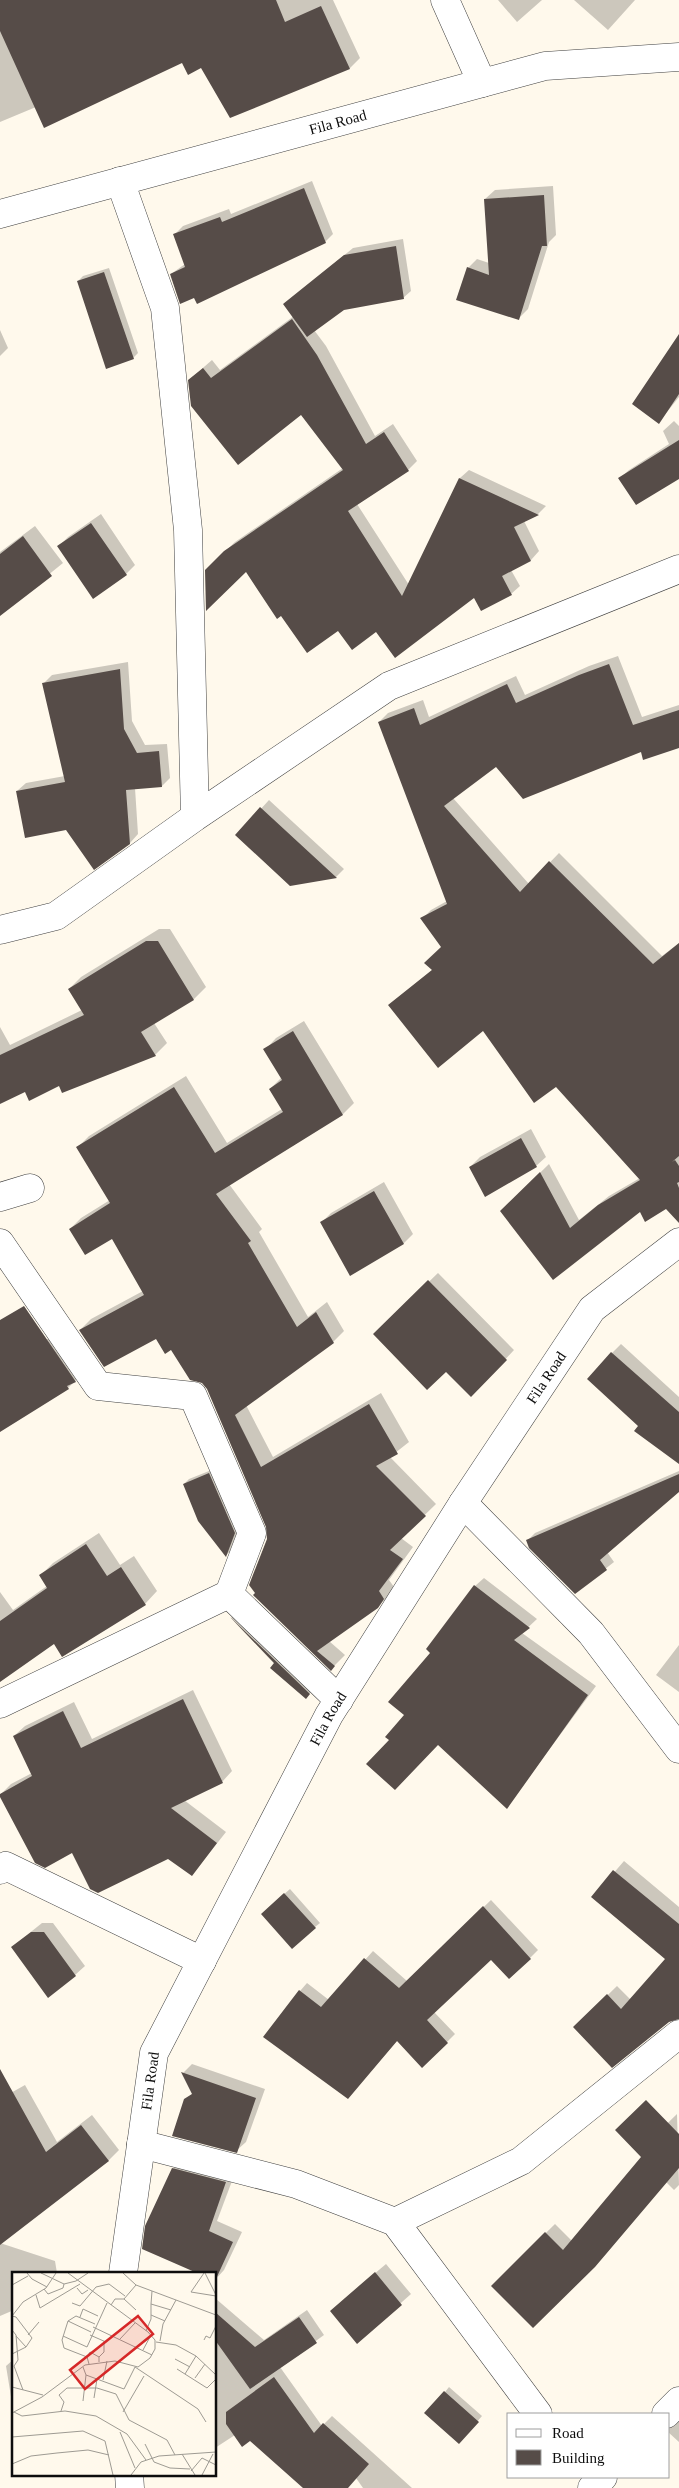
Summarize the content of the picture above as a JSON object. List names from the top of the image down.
{
  "streets": {
    "street": ["Fila Road"]
  },
  "legend": ["Road", "Building"]
}
